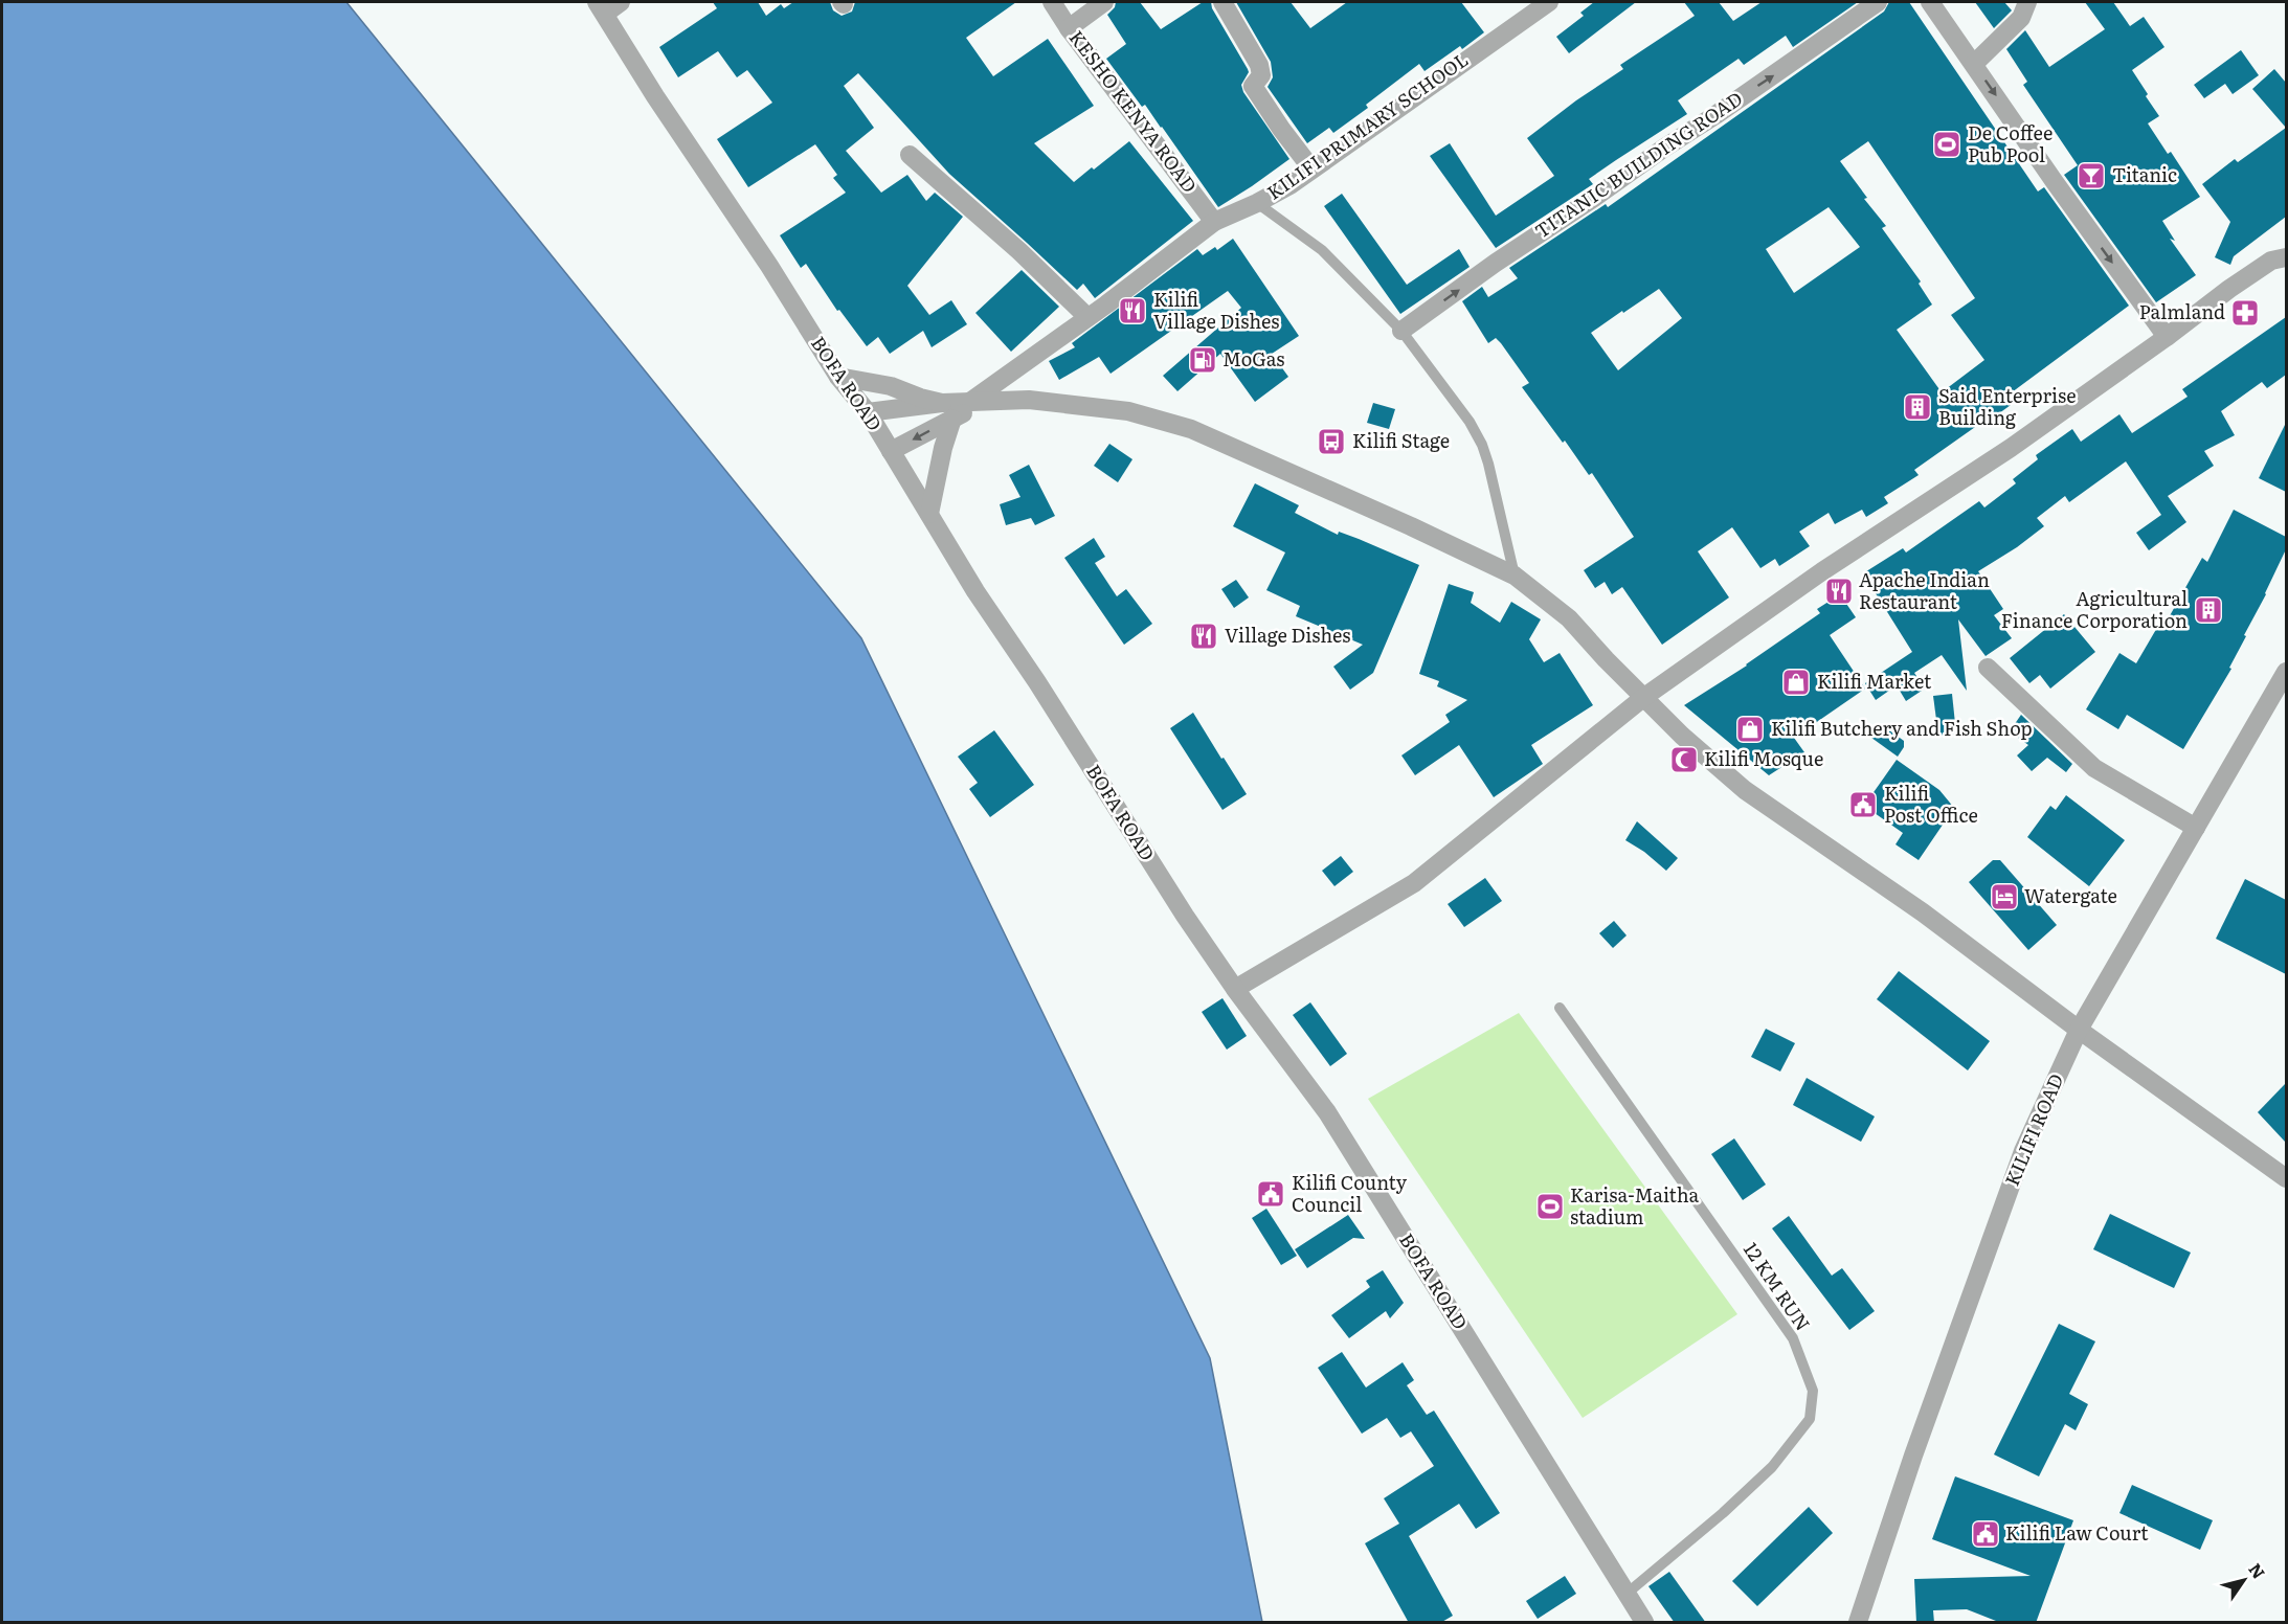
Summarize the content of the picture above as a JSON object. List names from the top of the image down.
{
  "streets": {
    "street": [
      "KESHO KENYA ROAD",
      "KILIFI PRIMARY SCHOOL",
      "TITANIC BUILDING ROAD",
      "BOFA ROAD",
      "KILIFI ROAD"
    ],
    "lane": ["12 KM RUN"]
  },
  "crossings": [
    ["KESHO KENYA ROAD", "KILIFI PRIMARY SCHOOL"],
    ["KILIFI PRIMARY SCHOOL", "BOFA ROAD"],
    ["BOFA ROAD", "12 KM RUN"]
  ],
  "one_way": ["TITANIC BUILDING ROAD"],
  "places": {
    "sports": ["De Coffee Pub Pool", "Karisa-Maitha stadium"],
    "bar": ["Titanic"],
    "restaurant": ["Kilifi Village Dishes", "Apache Indian Restaurant", "Village Dishes"],
    "pharmacy": ["Palmland"],
    "fuel station": ["MoGas"],
    "building": ["Said Enterprise Building", "Agricultural Finance Corporation"],
    "bus stop": ["Kilifi Stage"],
    "shop": ["Kilifi Market", "Kilifi Butchery and Fish Shop"],
    "mosque": ["Kilifi Mosque"],
    "public building": ["Kilifi Post Office", "Kilifi County Council", "Kilifi Law Court"],
    "hotel": ["Watergate"]
  },
  "north": "top right"
}
